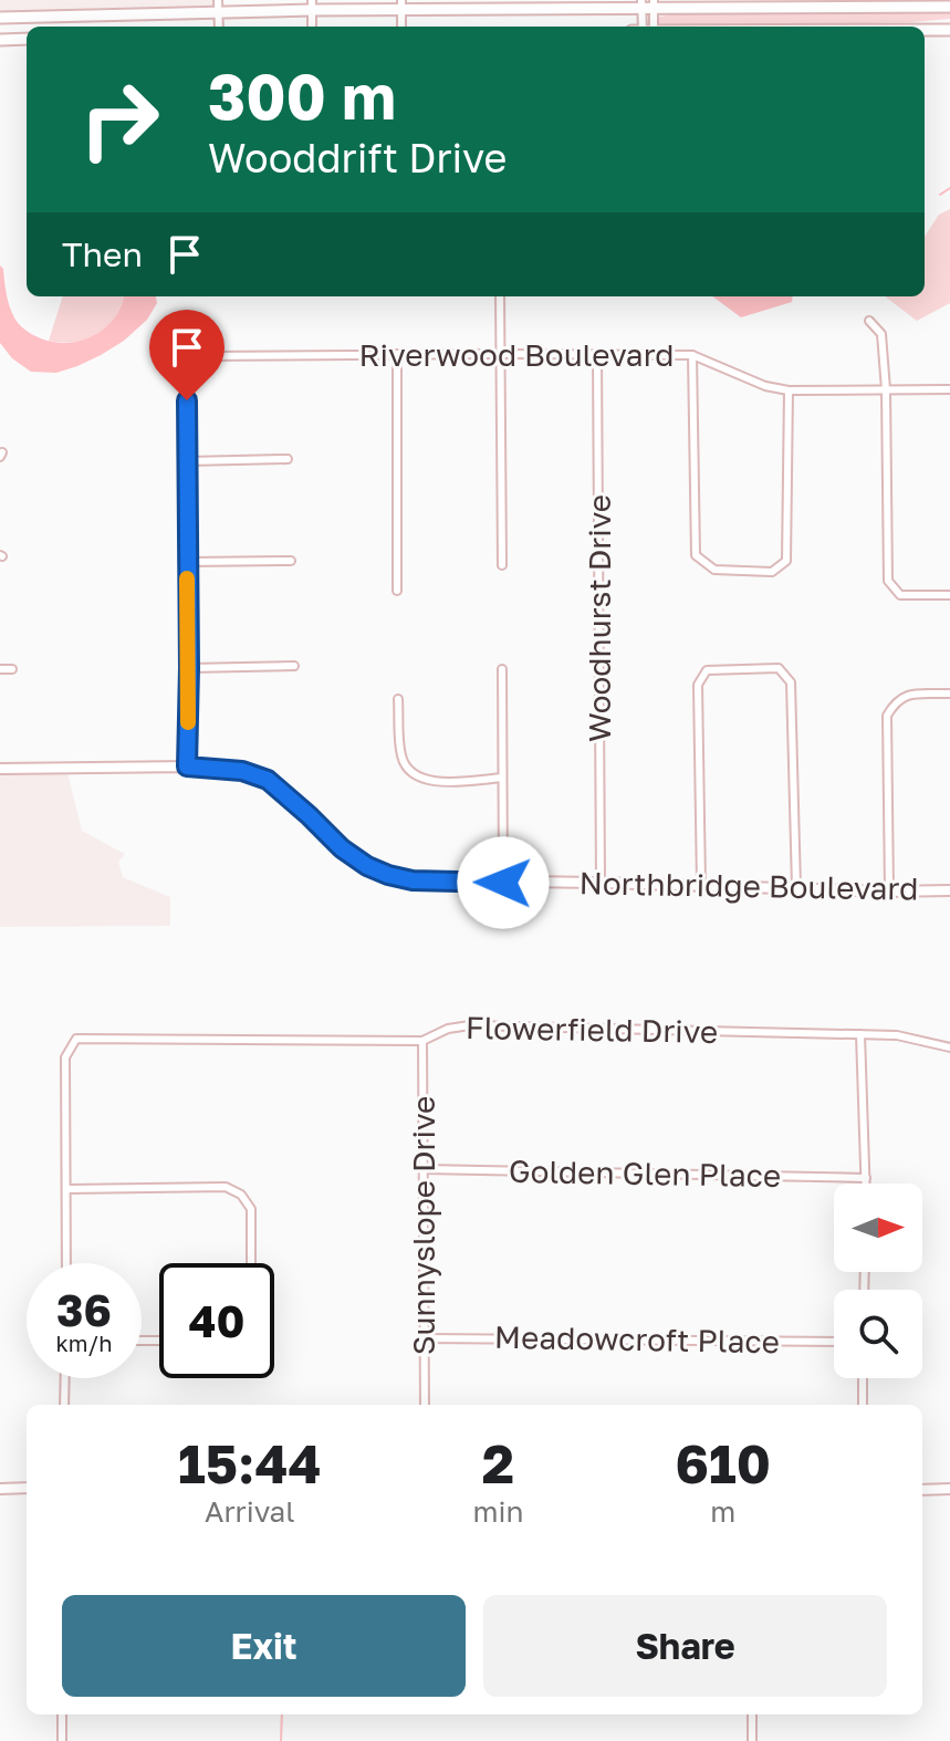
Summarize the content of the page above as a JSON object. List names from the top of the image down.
{
  "streets": {
    "street": [
      "Riverwood Boulevard",
      "Woodhurst Drive",
      "Northbridge Boulevard",
      "Flowerfield Drive",
      "Golden Glen Place",
      "Sunnyslope Drive",
      "Meadowcroft Place"
    ]
  },
  "crossings": [
    ["Riverwood Boulevard", "Woodhurst Drive"],
    ["Woodhurst Drive", "Northbridge Boulevard"],
    ["Flowerfield Drive", "Sunnyslope Drive"],
    ["Golden Glen Place", "Sunnyslope Drive"],
    ["Sunnyslope Drive", "Meadowcroft Place"]
  ],
  "north": "right",
  "page": {
    "turn": ["300 m", "Wooddrift Drive"],
    "then": "Then",
    "speed": "36 km/h",
    "limit": "40",
    "eta": [
      "15:44",
      "Arrival",
      "2",
      "min",
      "610",
      "m"
    ],
    "buttons": ["Exit", "Share"]
  }
}
